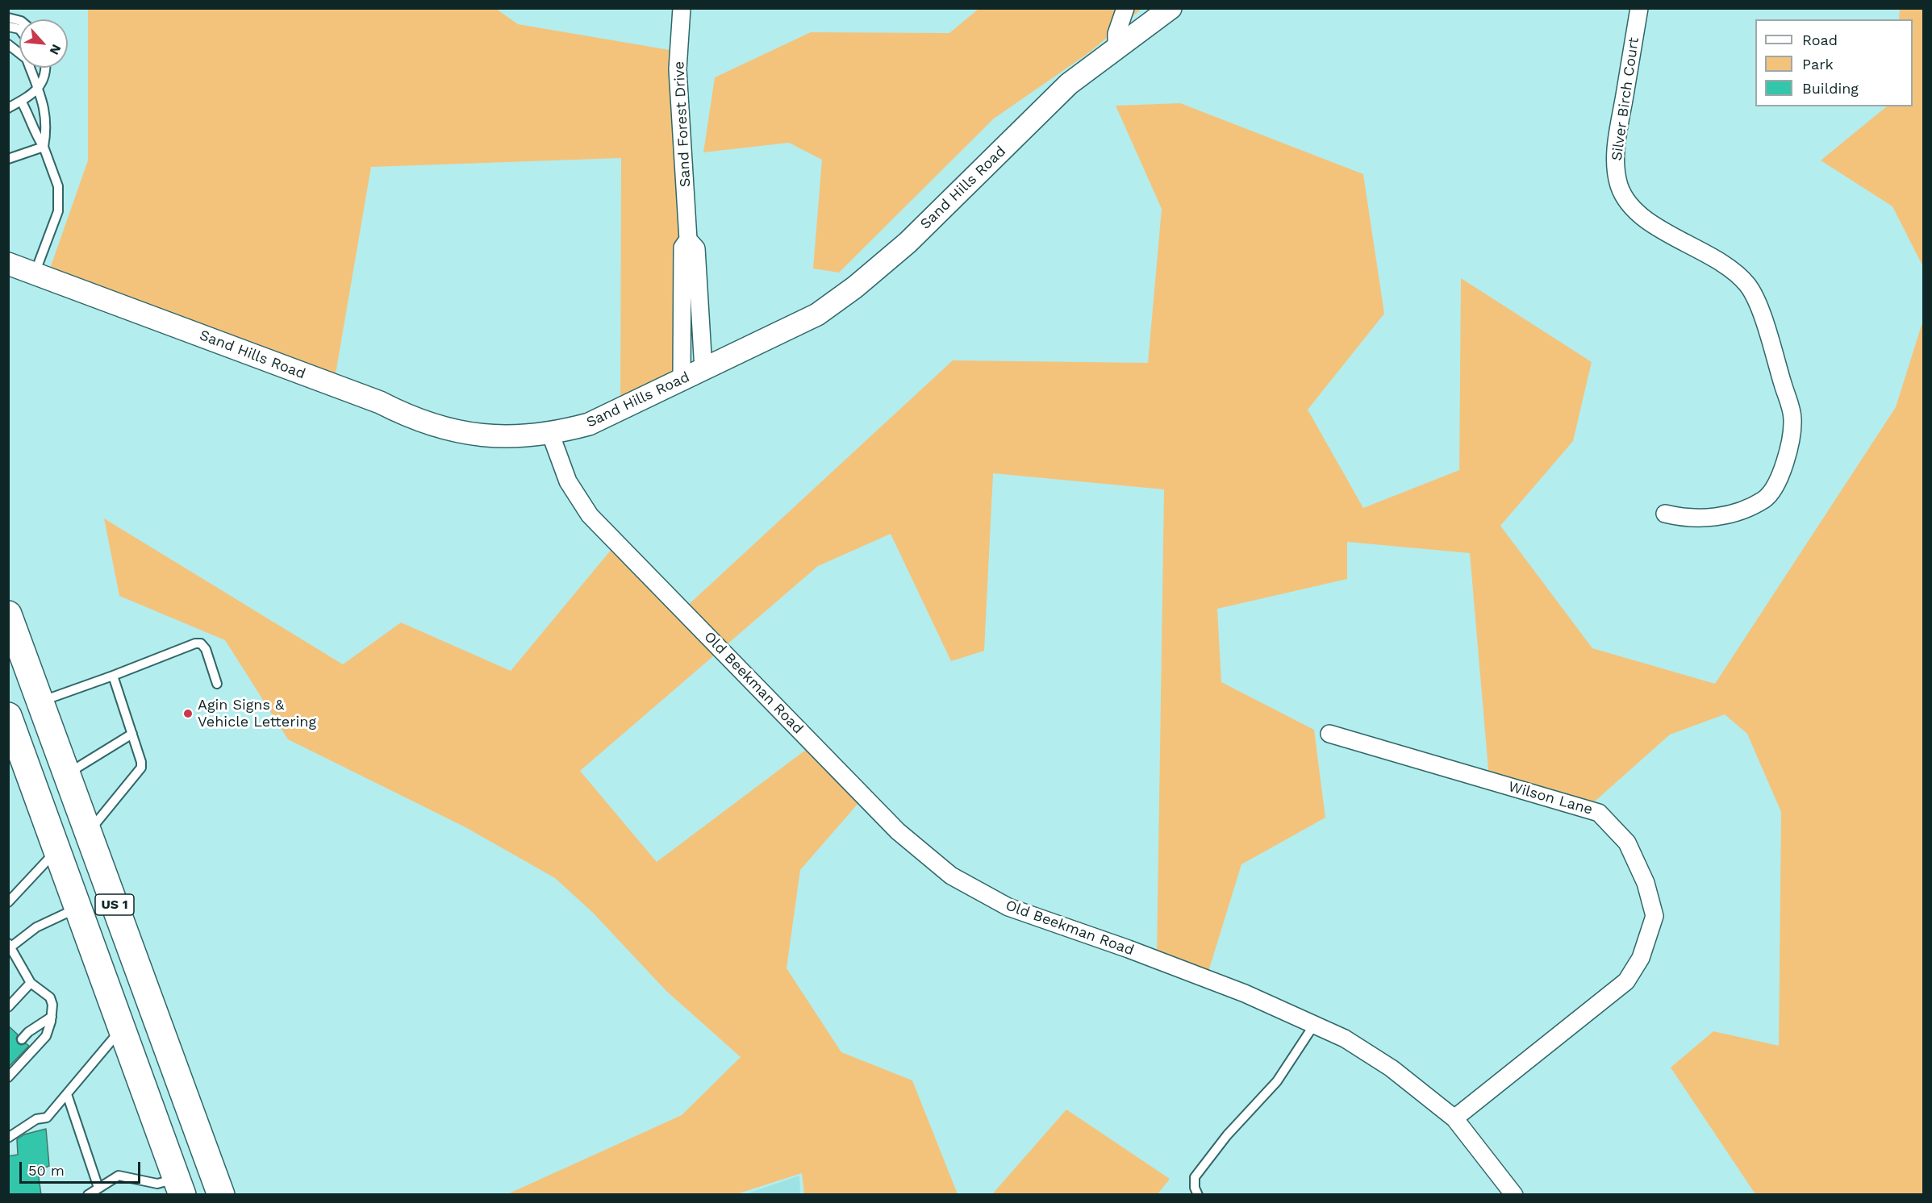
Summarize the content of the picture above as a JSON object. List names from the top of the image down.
{
  "streets": {
    "highway": ["US 1"],
    "street": [
      "Silver Birch Court",
      "Sand Forest Drive",
      "Sand Hills Road",
      "Old Beekman Road",
      "Wilson Lane"
    ]
  },
  "crossings": [
    ["Sand Forest Drive", "Sand Hills Road"],
    ["Sand Hills Road", "Old Beekman Road"],
    ["Old Beekman Road", "Wilson Lane"]
  ],
  "places": ["Agin Signs & Vehicle Lettering"],
  "legend": ["Road", "Park", "Building"],
  "scale_bar": "50 m",
  "north": "bottom right"
}
